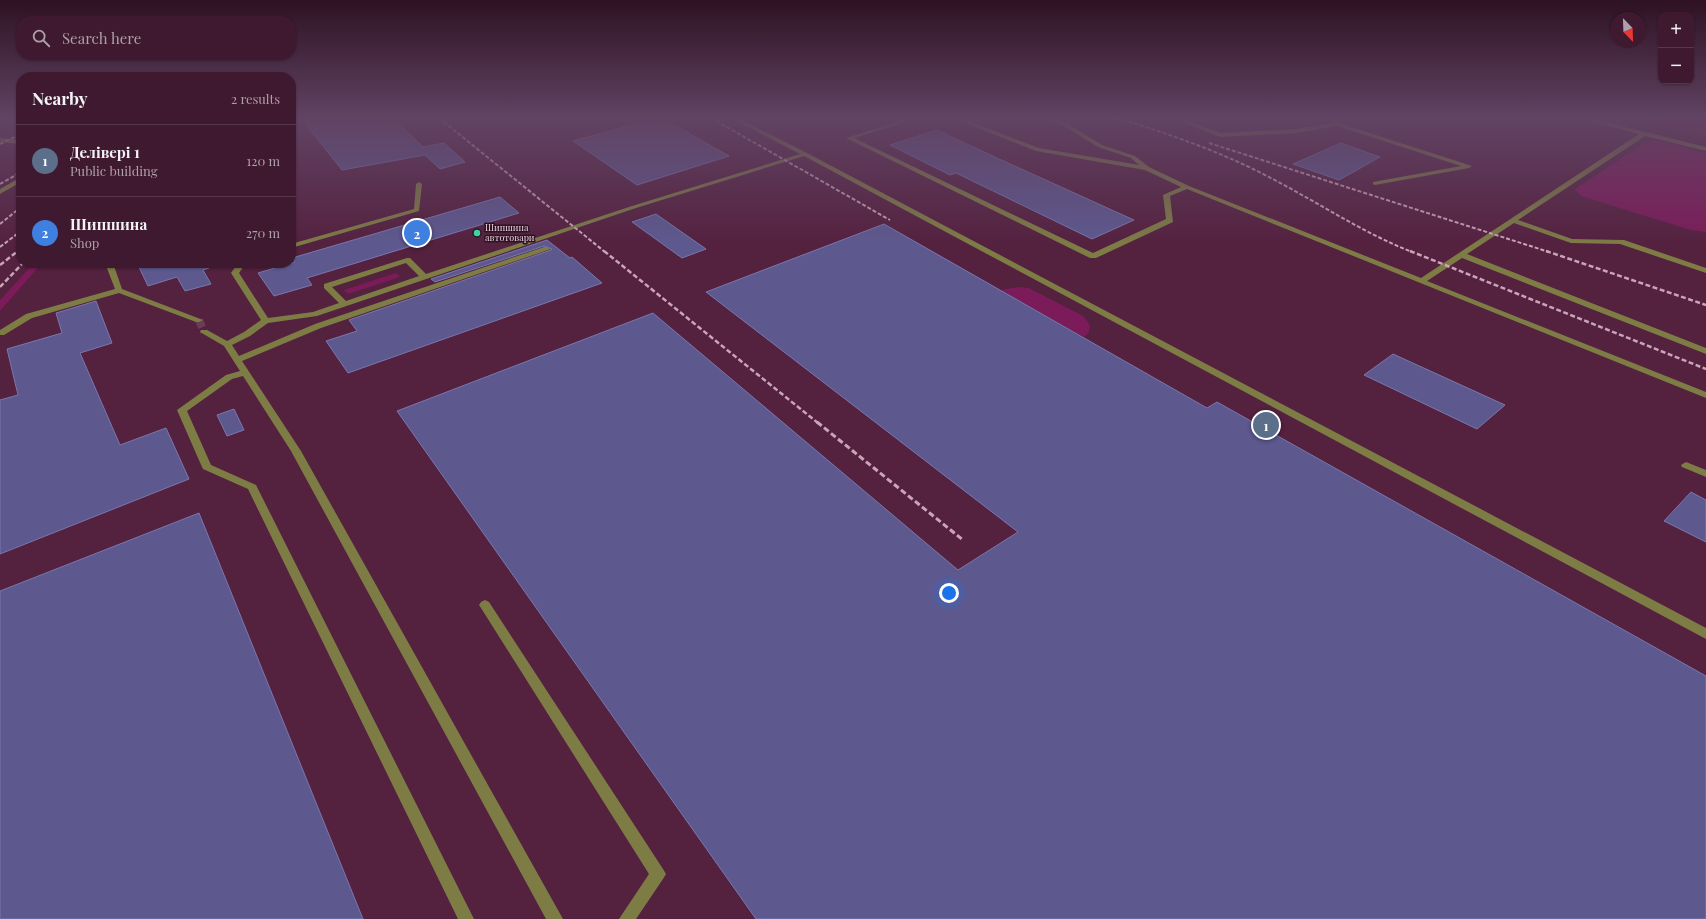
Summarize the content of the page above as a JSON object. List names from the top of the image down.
{
  "places": ["Шипшина автотовари"],
  "north": "bottom right",
  "page": {
    "map_buttons": ["+", "−"],
    "search": "Search here",
    "heading": ["Nearby", "2 results"],
    "list": [
      {
        "mark": "1",
        "name": "Делівері 1",
        "note": "Public building",
        "value": "120 m"
      },
      {
        "mark": "2",
        "name": "Шипшина",
        "note": "Shop",
        "value": "270 m"
      }
    ],
    "pins": ["2", "1"]
  }
}
